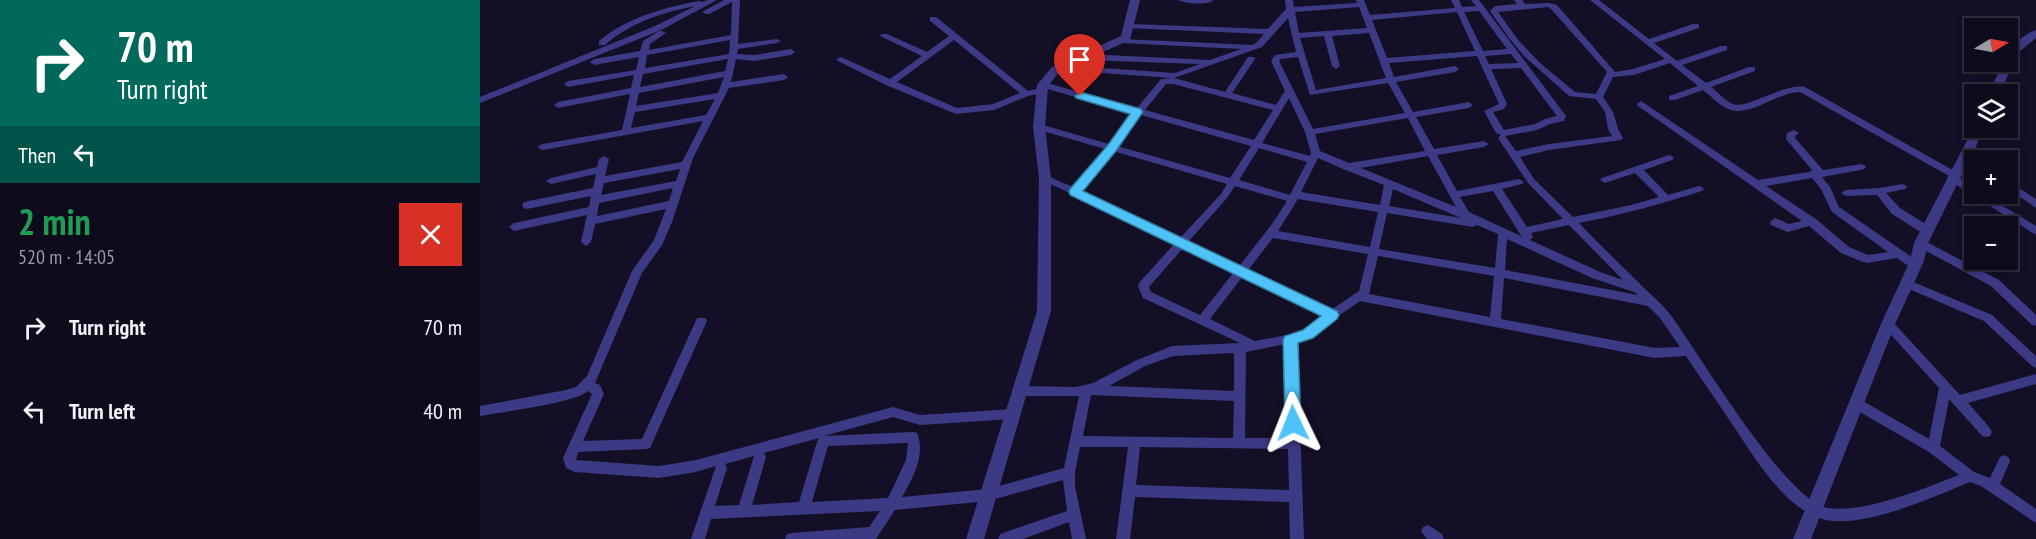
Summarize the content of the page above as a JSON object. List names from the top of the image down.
{
  "north": "right",
  "page": {
    "turn": ["70 m", "Turn right"],
    "map_buttons": ["+", "−"],
    "then": "Then",
    "heading": ["2 min", "520 m · 14:05"],
    "list": [
      {
        "name": "Turn right",
        "value": "70 m"
      },
      {
        "name": "Turn left",
        "value": "40 m"
      }
    ]
  }
}
